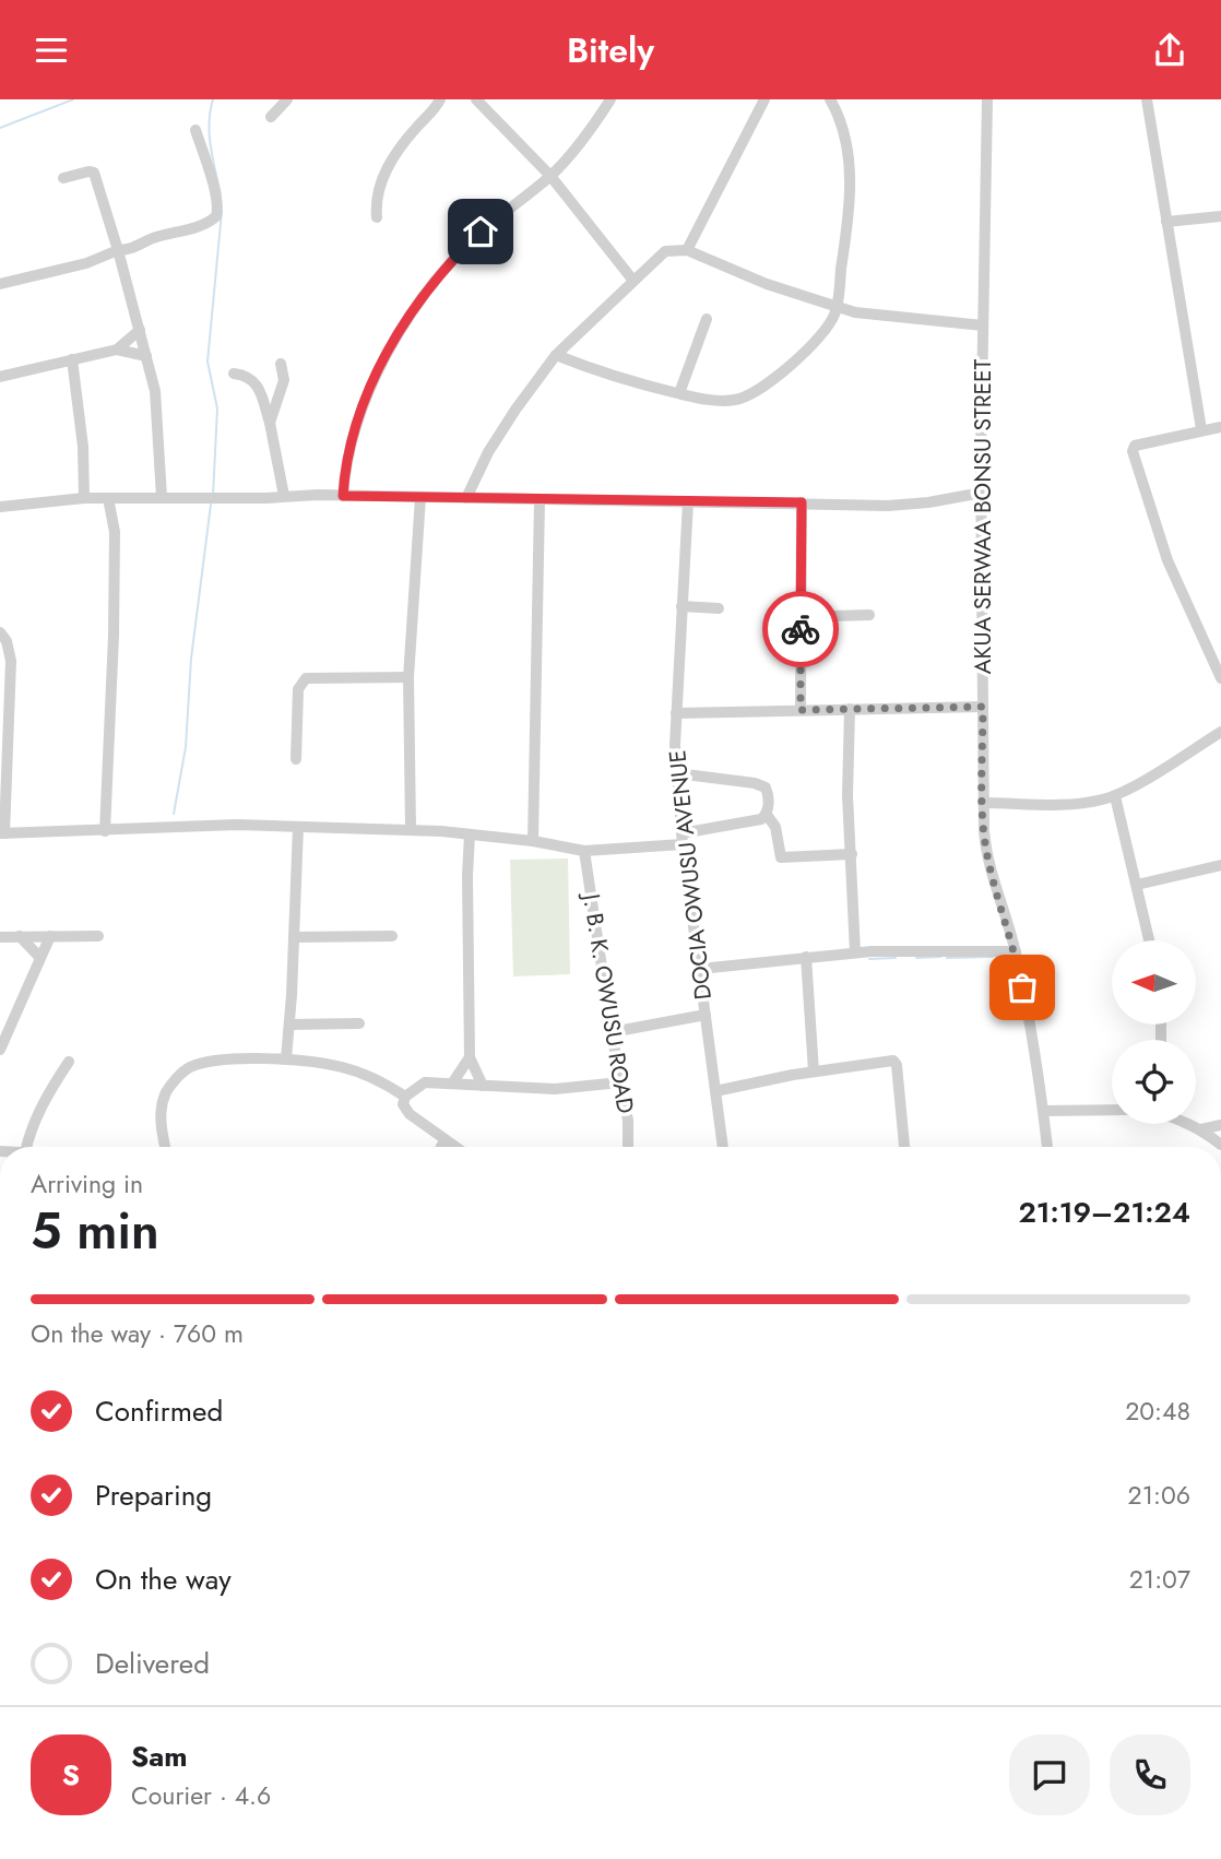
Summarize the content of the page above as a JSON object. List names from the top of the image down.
{
  "streets": {
    "street": ["AKUA SERWAA BONSU STREET", "DOCIA OWUSU AVENUE", "J. B. K. OWUSU ROAD"]
  },
  "north": "left",
  "page": {
    "header": "Bitely",
    "heading": ["5 min", "Arriving in", "21:19–21:24"],
    "panel": ["Sam", "Courier · 4.6"],
    "bar": "On the way · 760 m",
    "list": [
      ["Confirmed", "20:48"],
      ["Preparing", "21:06"],
      ["On the way", "21:07"],
      "Delivered"
    ],
    "round": "S"
  }
}
